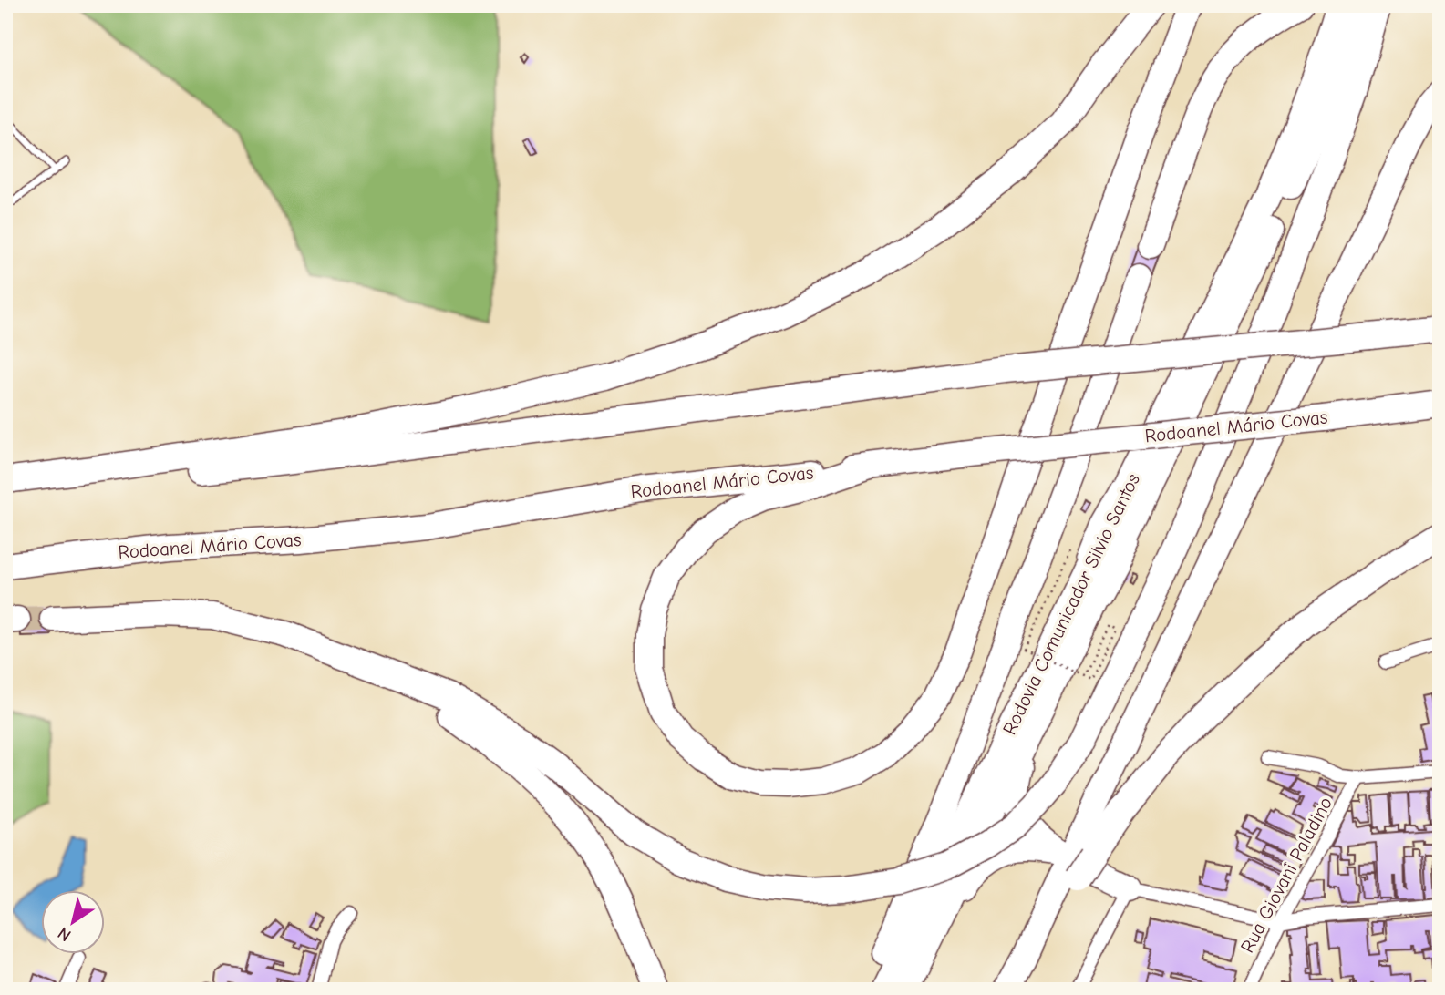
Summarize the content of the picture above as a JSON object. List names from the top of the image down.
{
  "streets": {
    "highway": ["Rodoanel Mário Covas", "Rodovia Comunicador Silvio Santos"],
    "street": ["Rua Giovani Paladino"]
  },
  "north": "bottom left"
}
